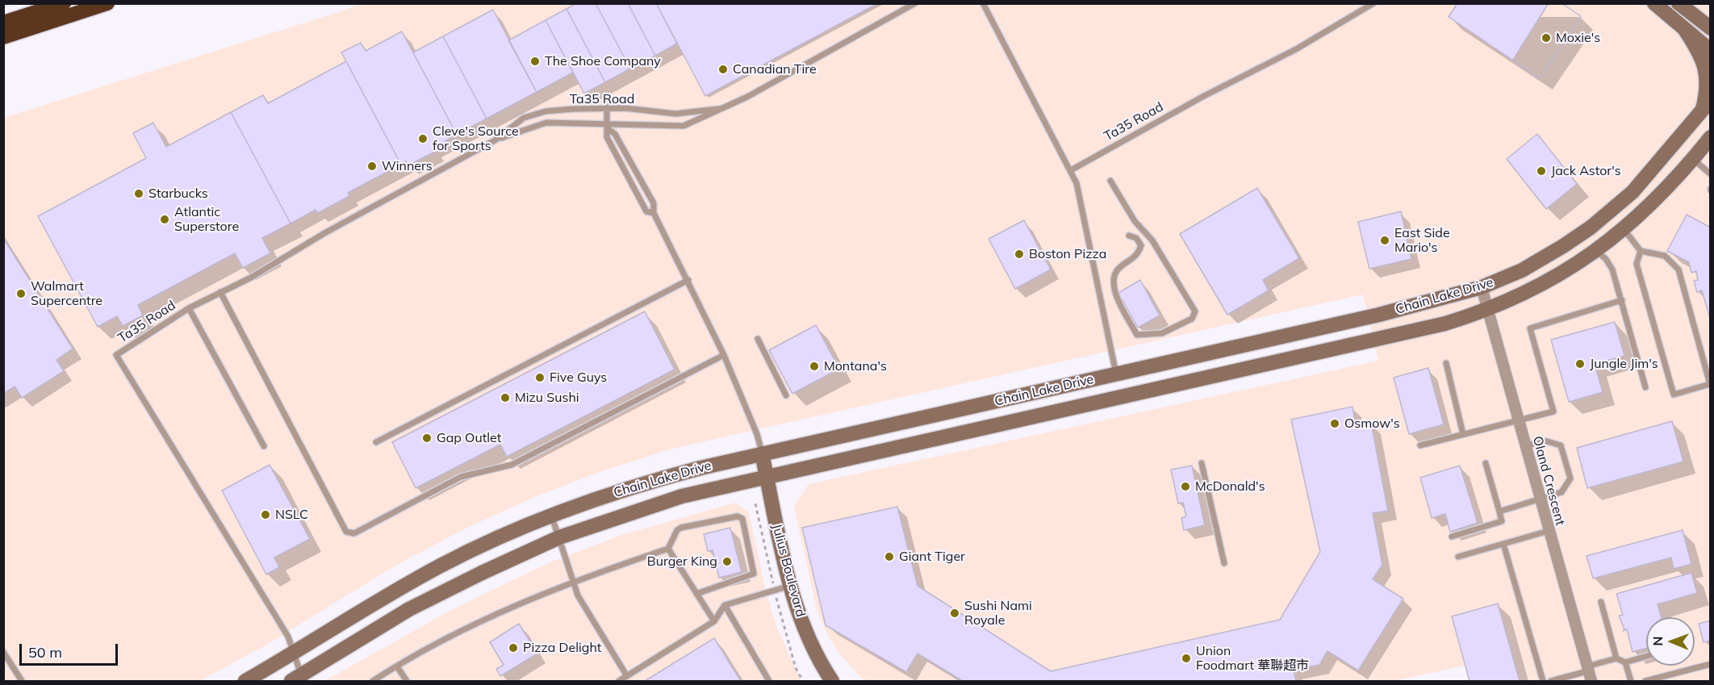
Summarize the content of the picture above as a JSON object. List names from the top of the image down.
{
  "streets": {
    "street": ["Chain Lake Drive", "Oland Crescent", "Julius Boulevard"],
    "lane": ["Ta35 Road"]
  },
  "crossings": [
    ["Ta35 Road", "Chain Lake Drive"],
    ["Chain Lake Drive", "Oland Crescent"],
    ["Chain Lake Drive", "Julius Boulevard"]
  ],
  "places": [
    "Moxie's",
    "The Shoe Company",
    "Canadian Tire",
    "Cleve's Source for Sports",
    "Winners",
    "Jack Astor's",
    "Starbucks",
    "Atlantic Superstore",
    "East Side Mario's",
    "Boston Pizza",
    "Walmart Supercentre",
    "Jungle Jim's",
    "Montana's",
    "Five Guys",
    "Mizu Sushi",
    "Osmow's",
    "Gap Outlet",
    "McDonald's",
    "NSLC",
    "Giant Tiger",
    "Burger King",
    "Sushi Nami Royale",
    "Pizza Delight",
    "Union Foodmart 華聯超市"
  ],
  "scale_bar": "50 m",
  "north": "left"
}
